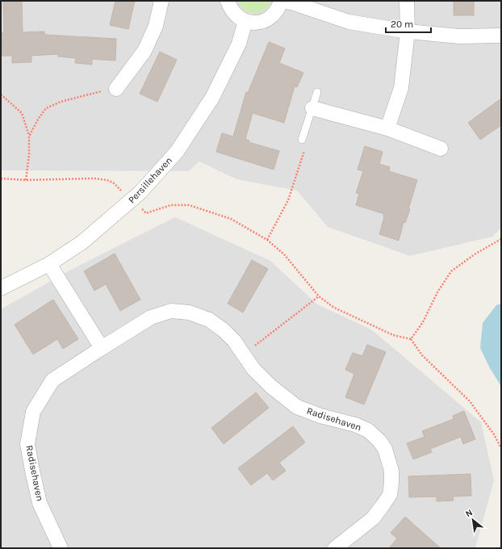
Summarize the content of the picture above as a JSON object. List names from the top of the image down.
{
  "streets": {
    "street": ["Persillehaven", "Radisehaven"]
  },
  "scale_bar": "20 m",
  "north": "top left"
}
